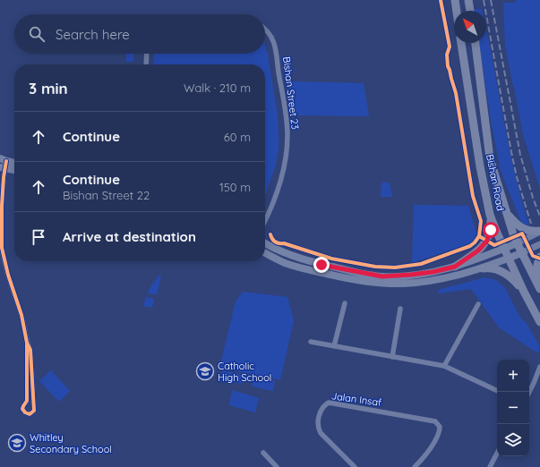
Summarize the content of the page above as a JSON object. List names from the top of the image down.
{
  "streets": {
    "main road": ["Bishan Road"],
    "street": ["Bishan Street 23", "Jalan Insaf"]
  },
  "places": {
    "school or university": ["Catholic High School", "Whitley Secondary School"]
  },
  "north": "top left",
  "page": {
    "search": "Search here",
    "heading": ["3 min", "Walk · 210 m"],
    "list": [
      ["Continue", "60 m"],
      ["Continue", "Bishan Street 22", "150 m"],
      "Arrive at destination"
    ],
    "map_buttons": ["+", "−"]
  }
}
